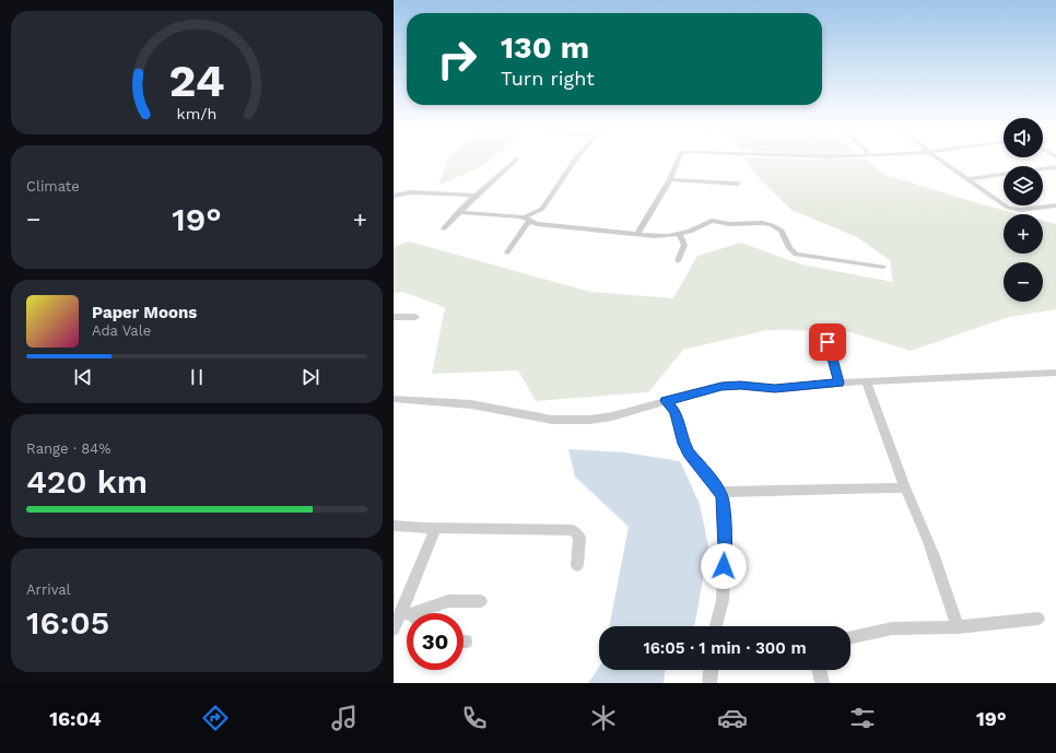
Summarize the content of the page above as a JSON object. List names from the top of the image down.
{
  "page": {
    "turn": ["130 m", "Turn right"],
    "map_buttons": ["+", "−"],
    "tile": [
      "Climate",
      ["Range · 84%", "420 km"],
      ["Arrival", "16:05"]
    ],
    "heat": ["−", "19°", "+"],
    "song": ["Paper Moons", "Ada Vale"],
    "limit": "30",
    "trip": "16:05 · 1 min · 300 m",
    "tabs": ["16:04", "19°"],
    "gauge": ["24", "km/h"]
  }
}
